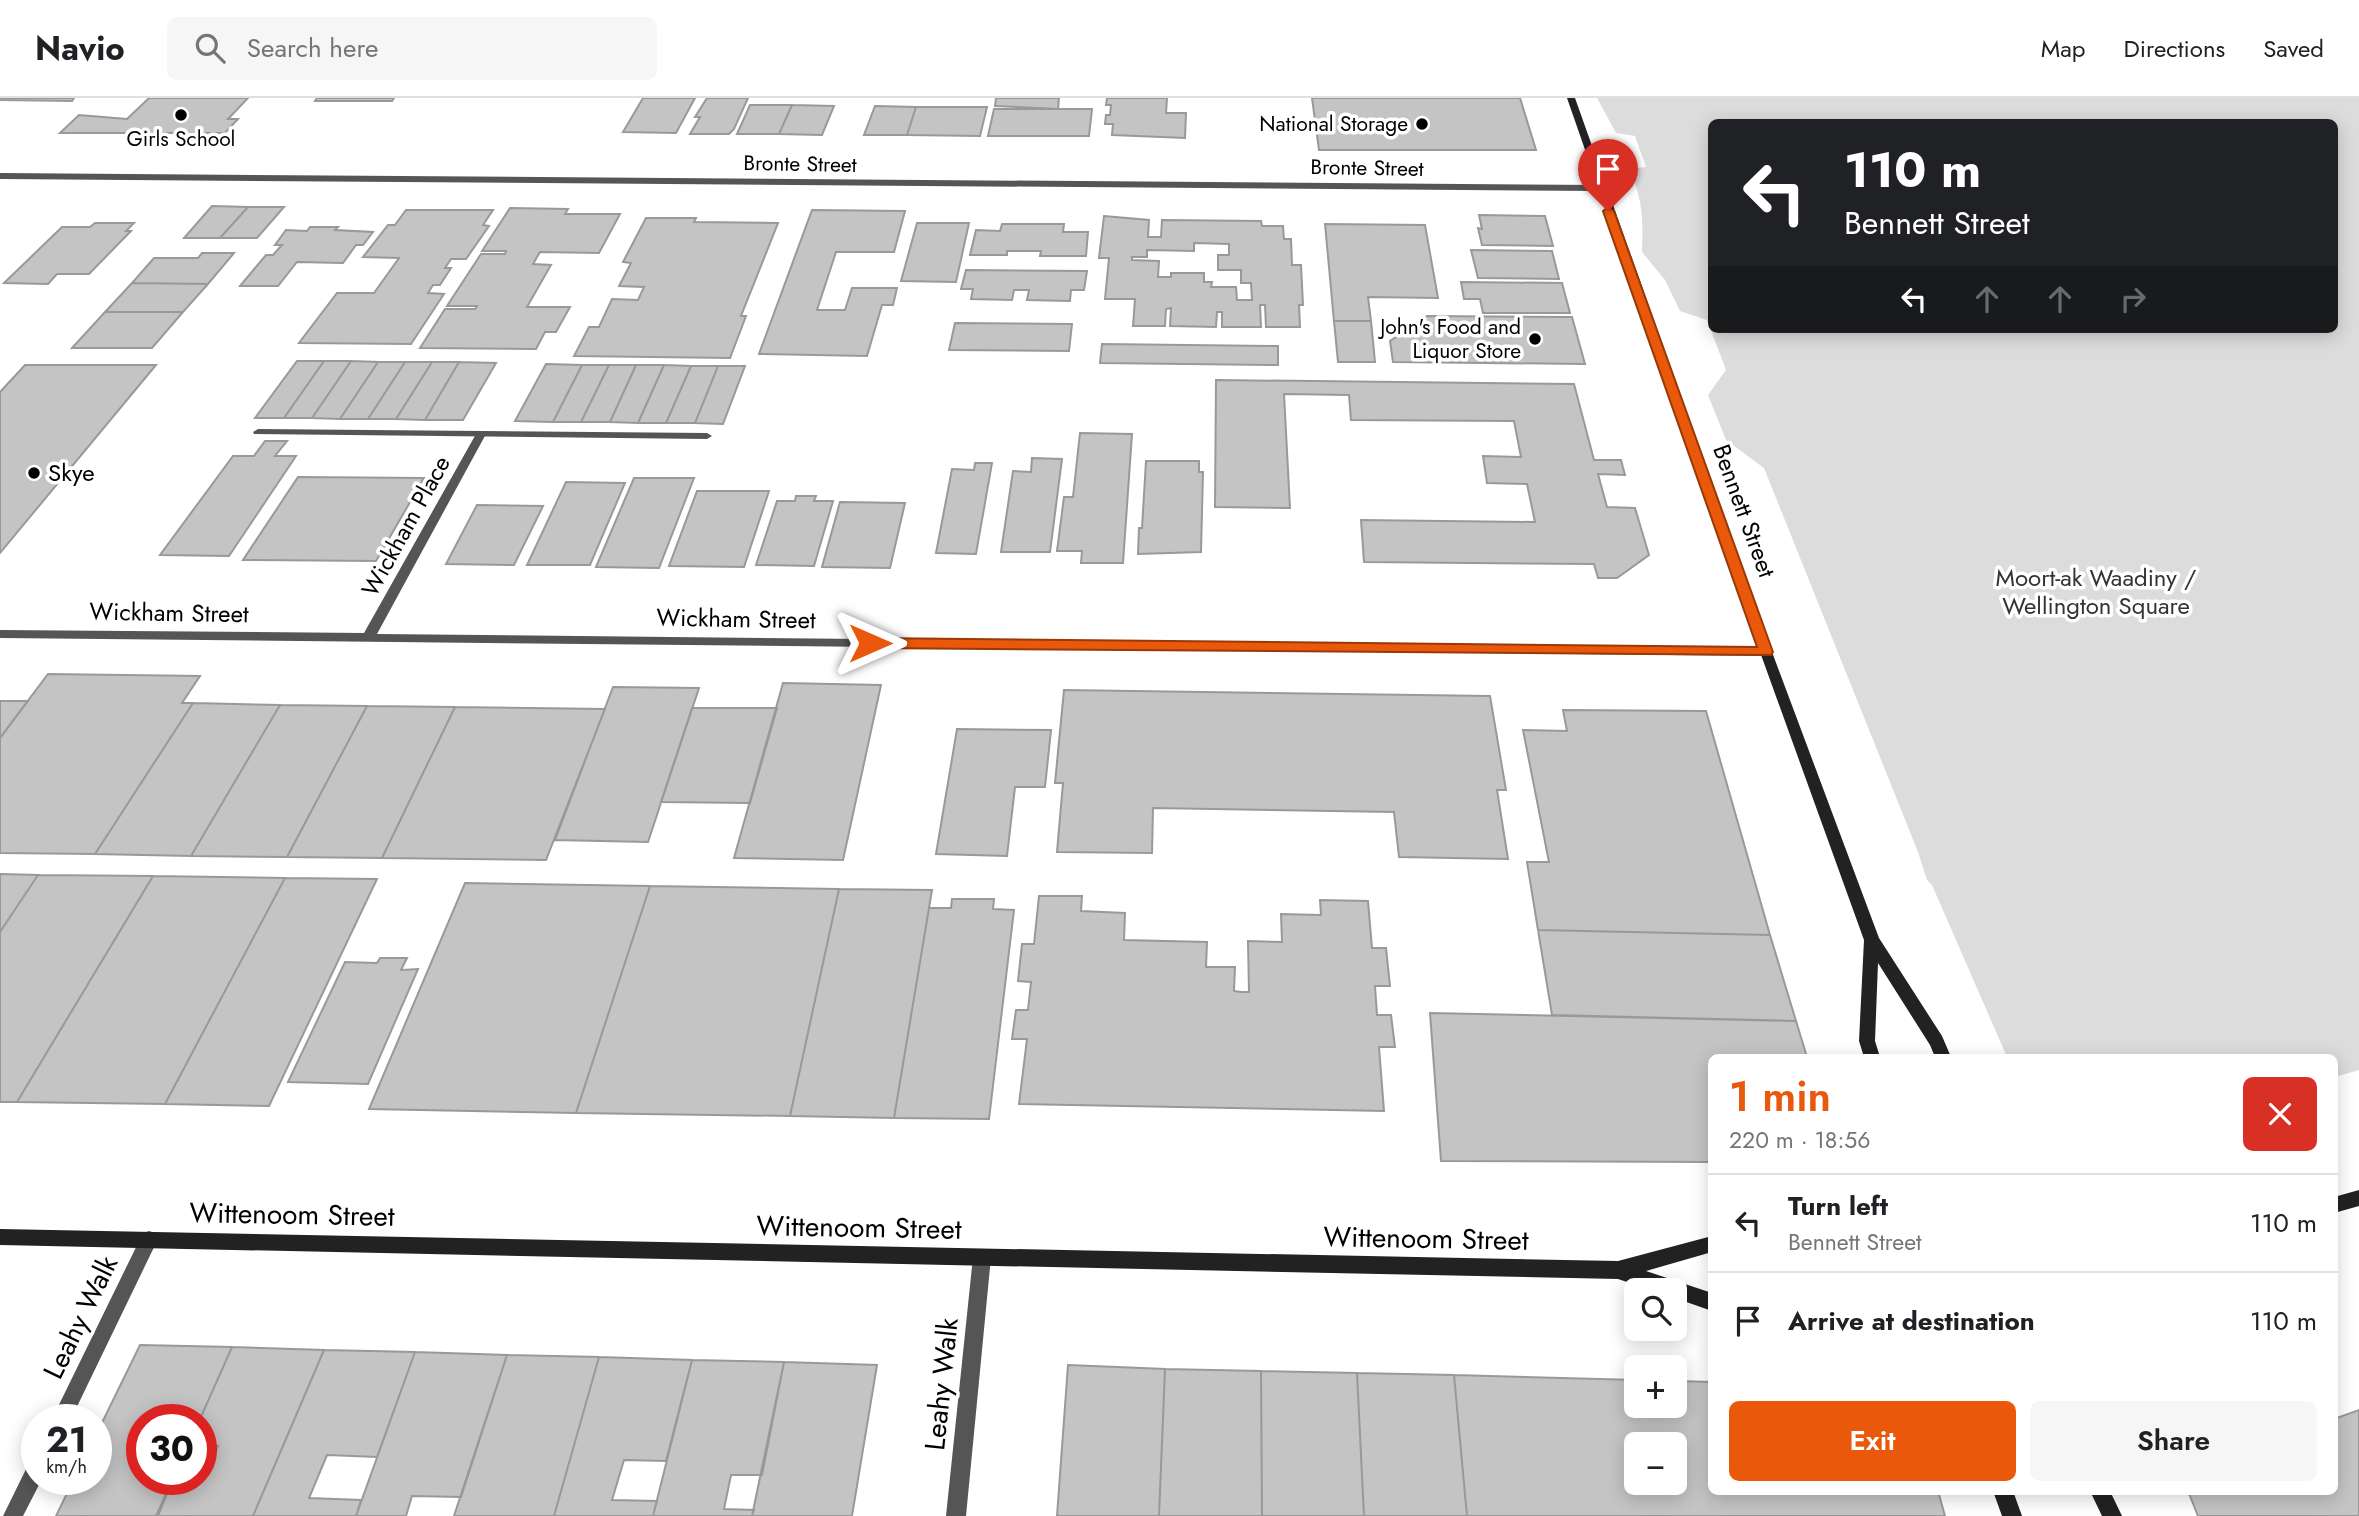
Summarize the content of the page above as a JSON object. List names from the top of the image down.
{
  "streets": {
    "main road": ["Bennett Street", "Wittenoom Street"],
    "street": [
      "Bronte Street",
      "Wickham Place",
      "Wickham Street",
      "Leahy Walk"
    ]
  },
  "crossings": [
    ["Bronte Street", "Bennett Street"],
    ["Bennett Street", "Wickham Street"],
    ["Wickham Place", "Wickham Street"],
    ["Wittenoom Street", "Leahy Walk"]
  ],
  "parks": ["Moort-ak Waadiny / Wellington Square"],
  "places": [
    "Girls School",
    "National Storage",
    "John's Food and Liquor Store",
    "Skye"
  ],
  "page": {
    "header": "Navio",
    "search": "Search here",
    "nav": ["Map", "Directions", "Saved"],
    "turn": ["110 m", "Bennett Street"],
    "heading": ["1 min", "220 m · 18:56"],
    "list": [
      {
        "name": "Turn left",
        "note": "Bennett Street",
        "value": "110 m"
      },
      {
        "name": "Arrive at destination",
        "value": "110 m"
      }
    ],
    "map_buttons": ["+", "−"],
    "buttons": ["Exit", "Share"],
    "speed": "21 km/h",
    "limit": "30"
  }
}
